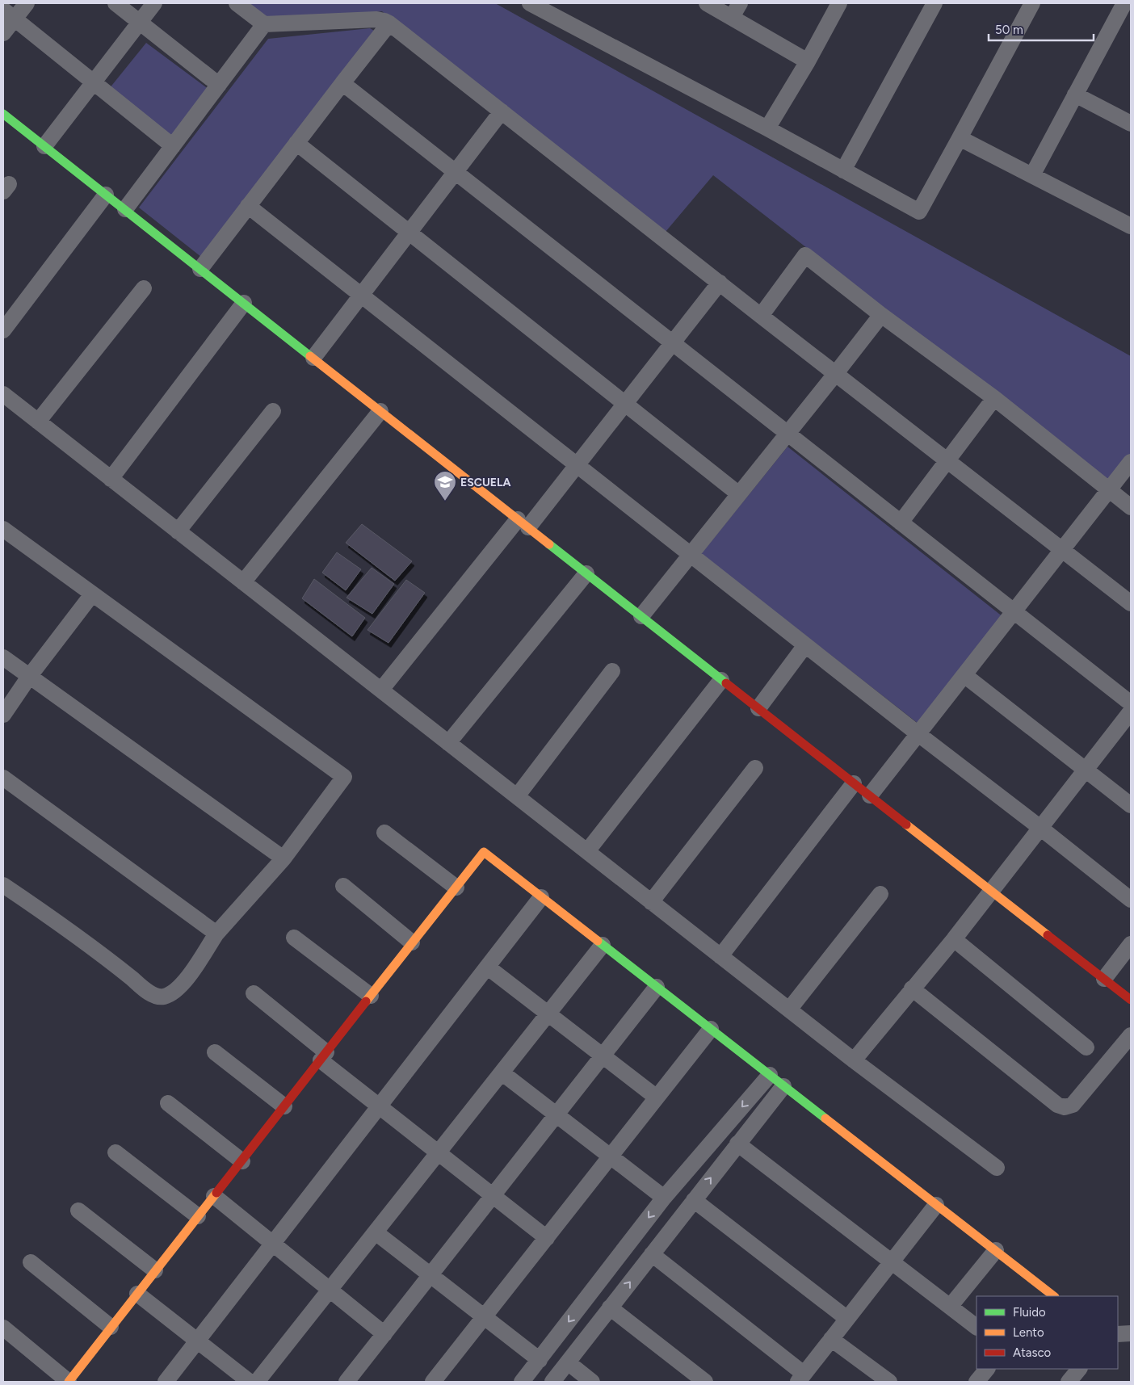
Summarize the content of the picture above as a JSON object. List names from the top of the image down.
{
  "places": {
    "school or university": ["ESCUELA"]
  },
  "legend": ["Fluido", "Lento", "Atasco"],
  "scale_bar": "50 m"
}
